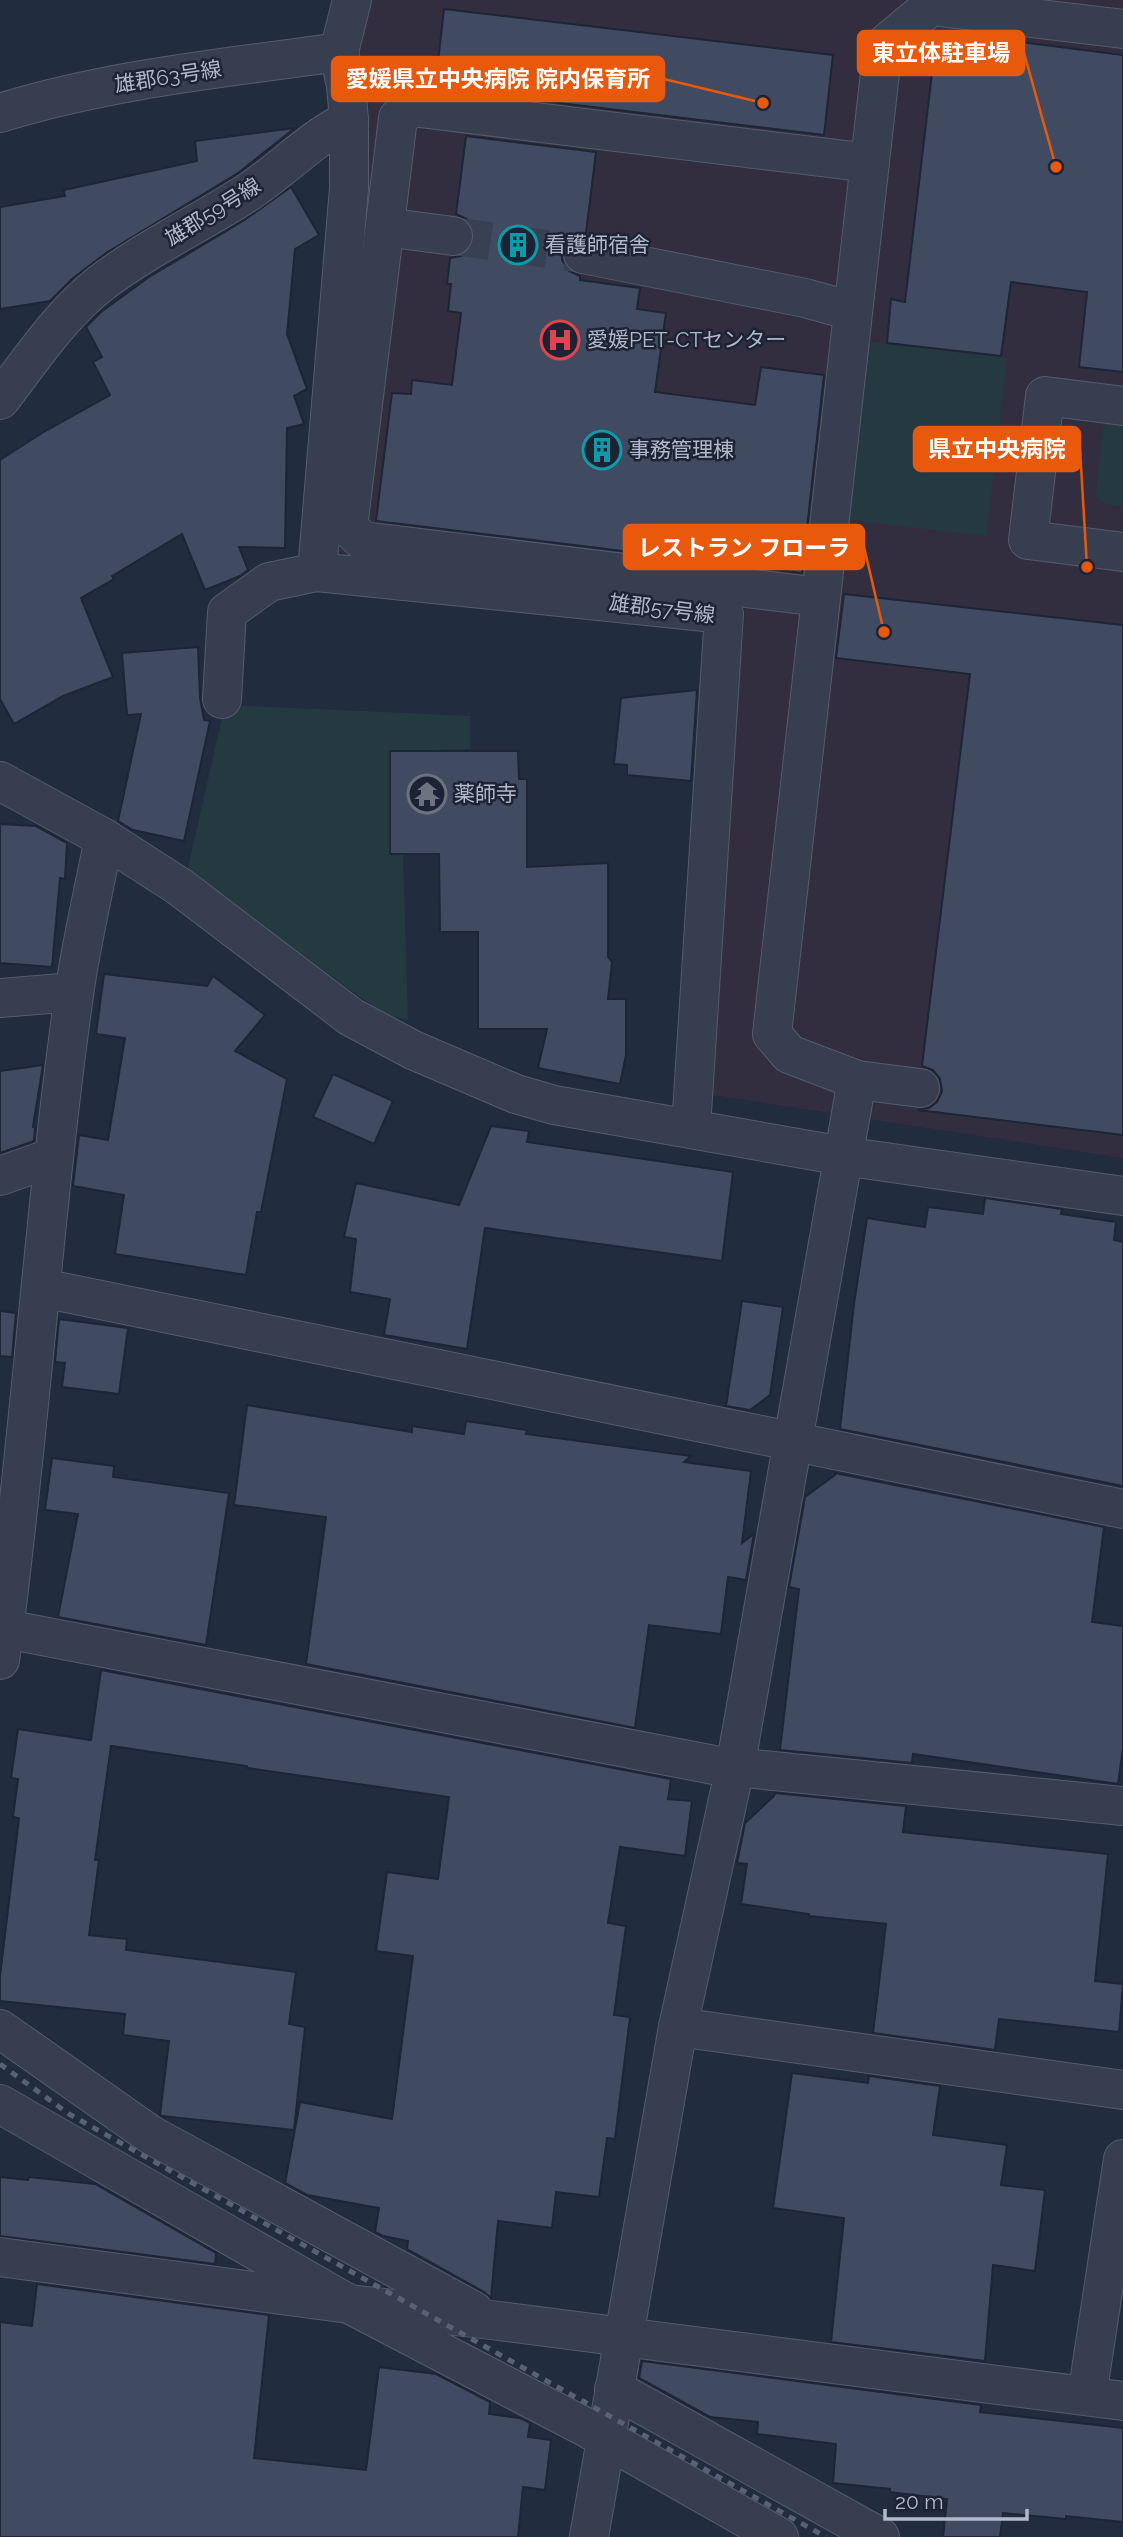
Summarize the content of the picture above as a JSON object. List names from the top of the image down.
{
  "streets": {
    "street": ["雄郡63号線", "雄郡59号線", "雄郡57号線"]
  },
  "places": {
    "other": [
      "愛媛県立中央病院 院内保育所",
      "東立体駐車場",
      "県立中央病院",
      "レストラン フローラ"
    ],
    "building": ["看護師宿舎", "事務管理棟"],
    "hospital": ["愛媛PET-CTセンター"],
    "temple": ["薬師寺"]
  },
  "scale_bar": "20 m"
}
